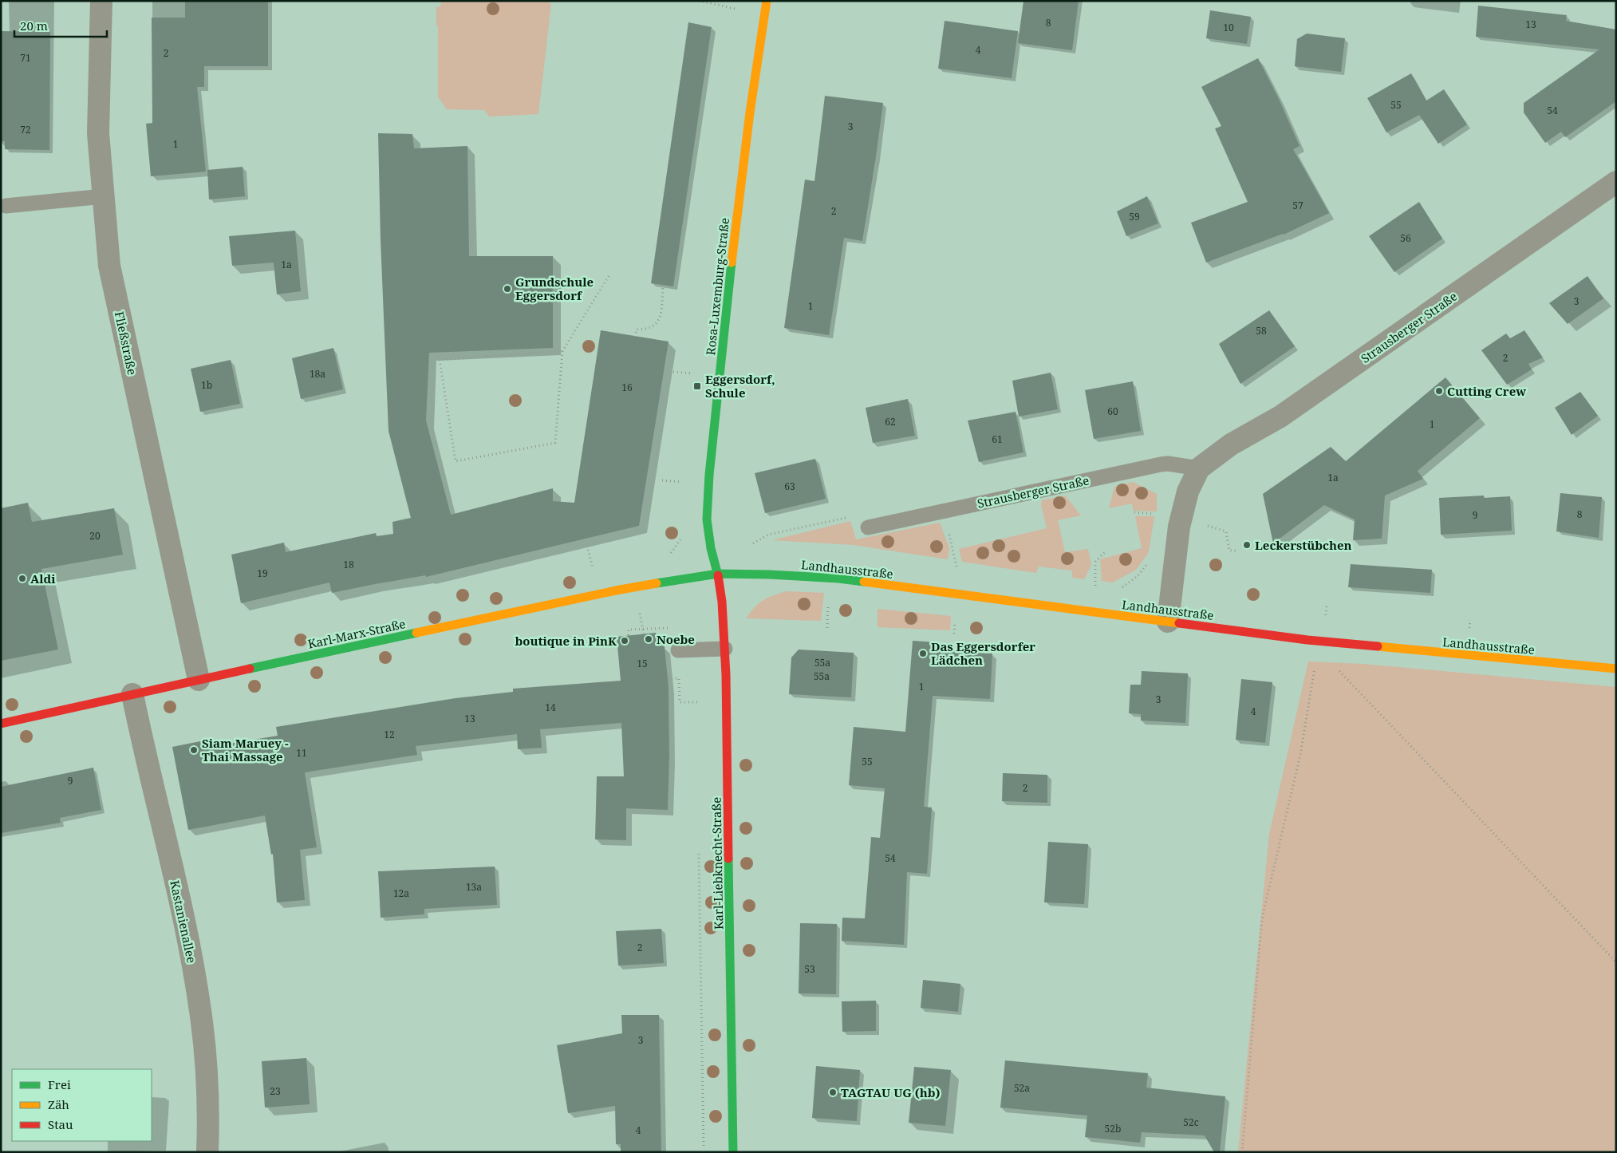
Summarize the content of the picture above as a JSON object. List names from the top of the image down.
{
  "streets": {
    "street": [
      "Rosa-Luxemburg-Straße",
      "Strausberger Straße",
      "Fließstraße",
      "Landhausstraße",
      "Karl-Marx-Straße",
      "Karl-Liebknecht-Straße",
      "Kastanienallee"
    ]
  },
  "crossings": [
    ["Rosa-Luxemburg-Straße", "Landhausstraße"],
    ["Rosa-Luxemburg-Straße", "Karl-Marx-Straße"],
    ["Rosa-Luxemburg-Straße", "Karl-Liebknecht-Straße"],
    ["Strausberger Straße", "Landhausstraße"],
    ["Fließstraße", "Karl-Marx-Straße"],
    ["Landhausstraße", "Karl-Marx-Straße"],
    ["Landhausstraße", "Karl-Liebknecht-Straße"],
    ["Karl-Marx-Straße", "Karl-Liebknecht-Straße"],
    ["Karl-Marx-Straße", "Kastanienallee"]
  ],
  "places": {
    "other": [
      "Grundschule Eggersdorf",
      "Cutting Crew",
      "Leckerstübchen",
      "Aldi",
      "Noebe",
      "boutique in PinK",
      "Das Eggersdorfer Lädchen",
      "Siam Maruey - Thai Massage",
      "TAGTAU UG (hb)"
    ],
    "transit": ["Eggersdorf, Schule"]
  },
  "house_numbers": [
    "8",
    "13",
    "10",
    "4",
    "2",
    "71",
    "55",
    "54",
    "3",
    "72",
    "1",
    "57",
    "2",
    "59",
    "56",
    "1a",
    "3",
    "1",
    "58",
    "2",
    "18a",
    "1b",
    "16",
    "60",
    "62",
    "1",
    "61",
    "1a",
    "63",
    "8",
    "9",
    "20",
    "18",
    "19",
    "55a",
    "15",
    "55a",
    "1",
    "3",
    "14",
    "4",
    "13",
    "12",
    "11",
    "55",
    "9",
    "2",
    "54",
    "13a",
    "12a",
    "2",
    "53",
    "3",
    "52a",
    "23",
    "52c",
    "52b",
    "4"
  ],
  "legend": ["Frei", "Zäh", "Stau"],
  "scale_bar": "20 m"
}
